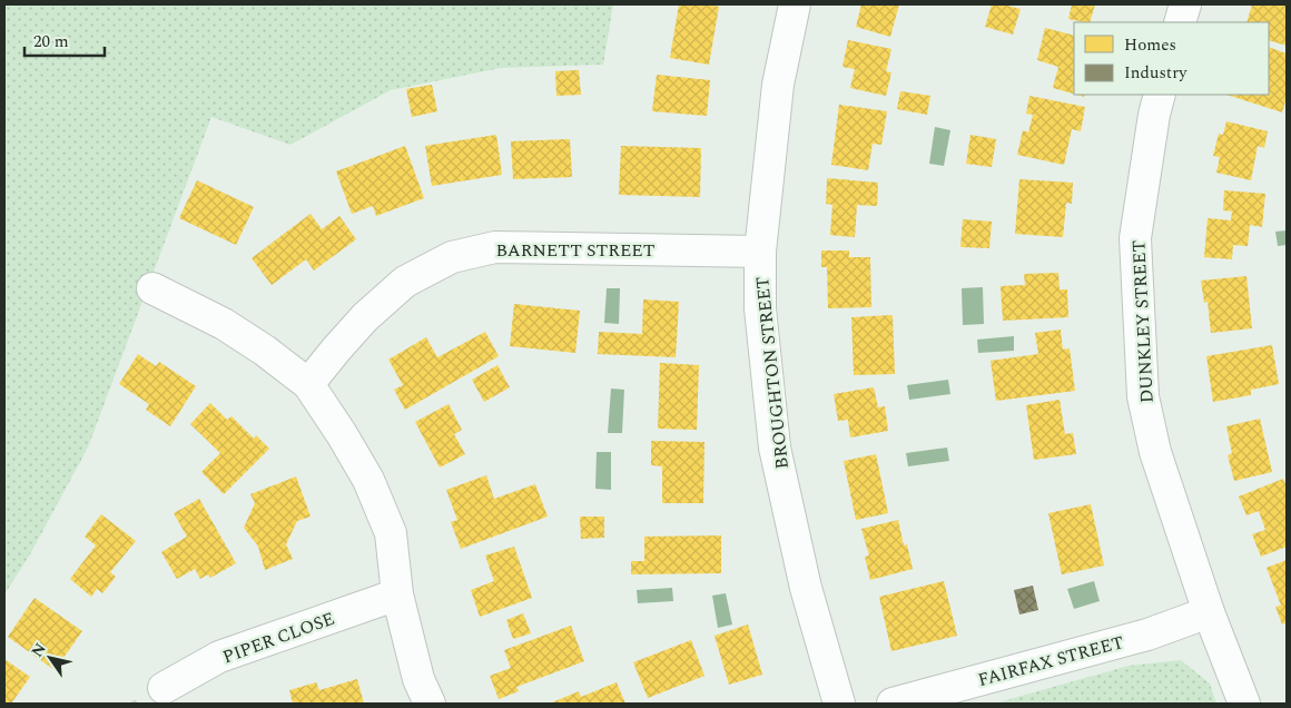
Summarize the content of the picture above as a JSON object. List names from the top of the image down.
{
  "streets": {
    "street": [
      "BARNETT STREET",
      "DUNKLEY STREET",
      "BROUGHTON STREET",
      "PIPER CLOSE",
      "FAIRFAX STREET"
    ]
  },
  "crossings": [
    ["BARNETT STREET", "BROUGHTON STREET"],
    ["DUNKLEY STREET", "FAIRFAX STREET"]
  ],
  "legend": ["Homes", "Industry"],
  "scale_bar": "20 m",
  "north": "top left"
}
